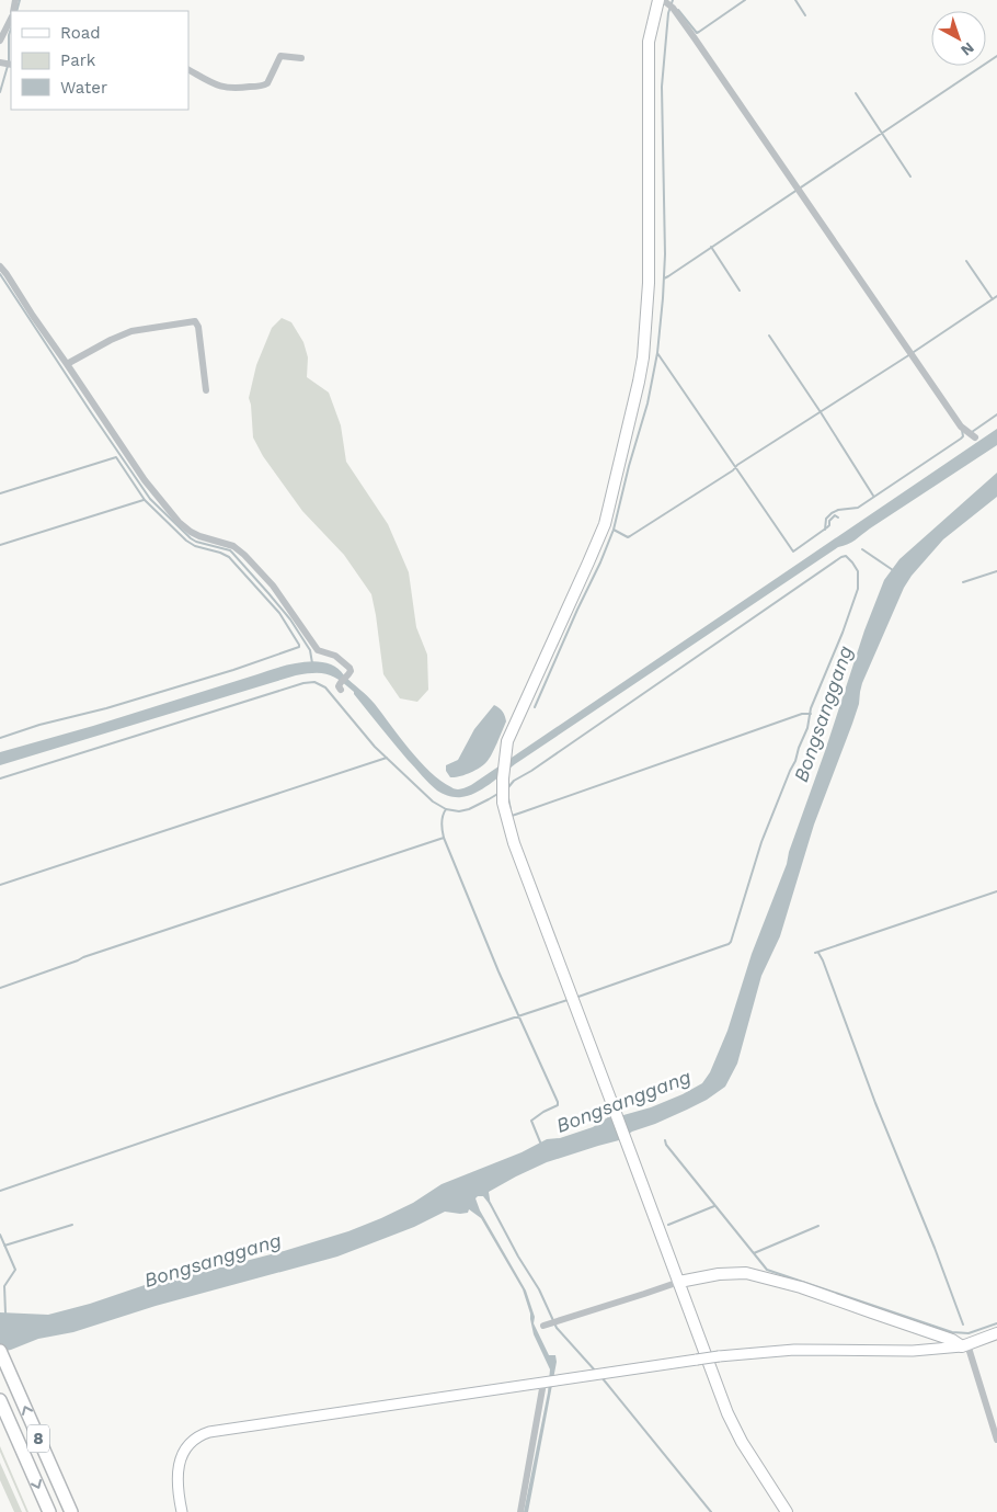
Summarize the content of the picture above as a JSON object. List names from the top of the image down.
{
  "streets": {
    "highway": ["8"]
  },
  "water": ["Bongsanggang"],
  "legend": ["Road", "Park", "Water"],
  "north": "bottom right"
}
